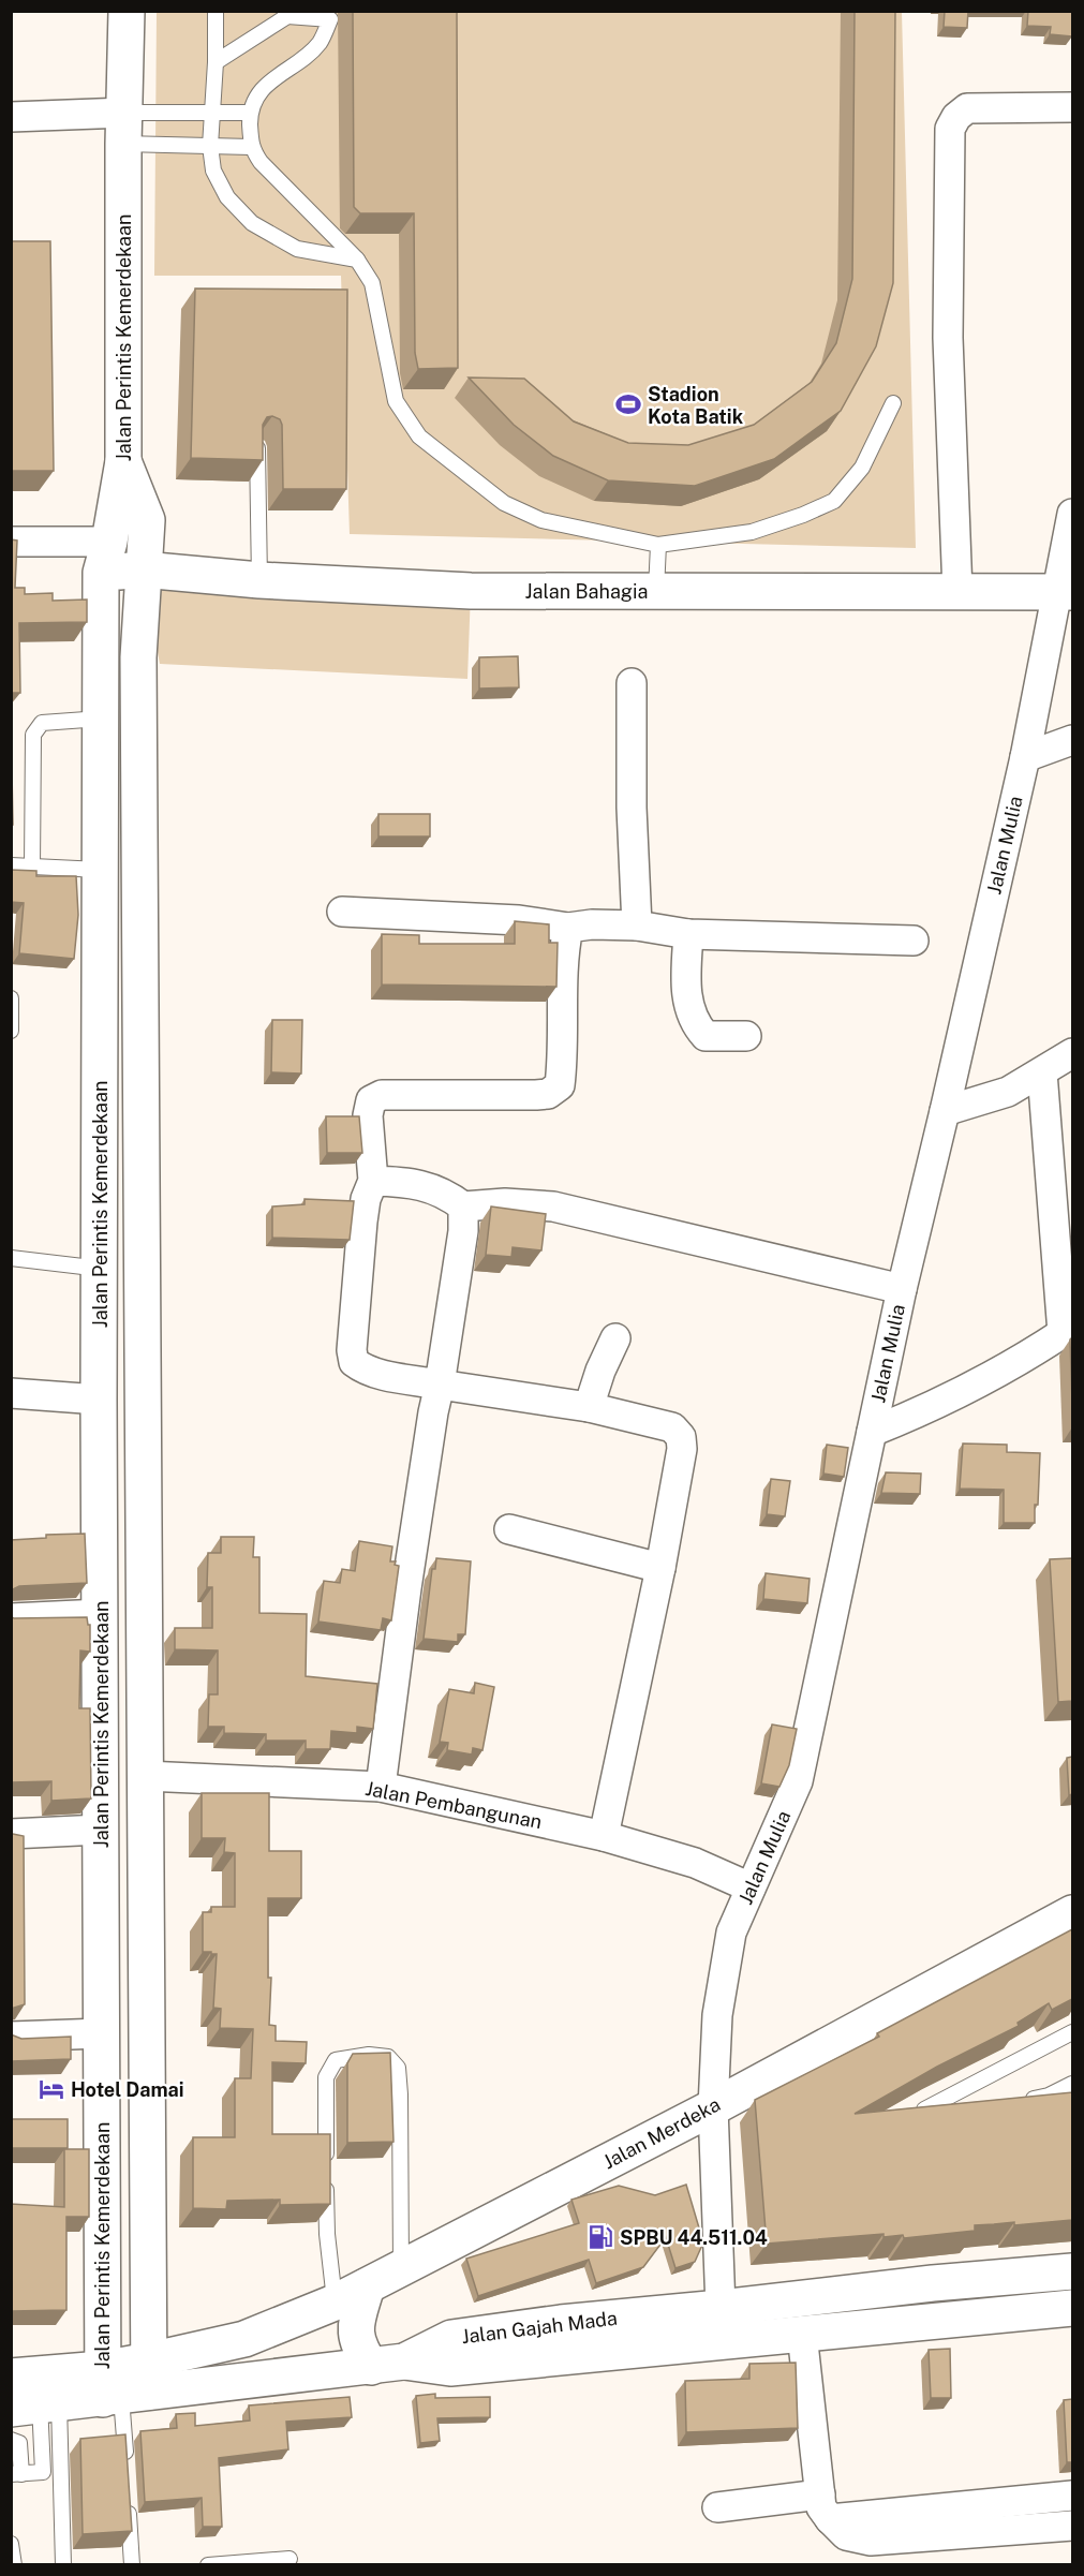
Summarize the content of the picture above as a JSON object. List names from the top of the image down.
{
  "streets": {
    "main road": [
      "Jalan Perintis Kemerdekaan",
      "Jalan Bahagia",
      "Jalan Merdeka",
      "Jalan Gajah Mada"
    ],
    "street": ["Jalan Mulia", "Jalan Pembangunan"]
  },
  "crossings": [
    ["Jalan Perintis Kemerdekaan", "Jalan Bahagia"],
    ["Jalan Perintis Kemerdekaan", "Jalan Gajah Mada"],
    ["Jalan Bahagia", "Jalan Mulia"],
    ["Jalan Mulia", "Jalan Pembangunan"],
    ["Jalan Mulia", "Jalan Merdeka"],
    ["Jalan Mulia", "Jalan Gajah Mada"],
    ["Jalan Merdeka", "Jalan Gajah Mada"]
  ],
  "places": {
    "sports": ["Stadion Kota Batik"],
    "hotel": ["Hotel Damai"],
    "fuel station": ["SPBU 44.511.04"]
  }
}
